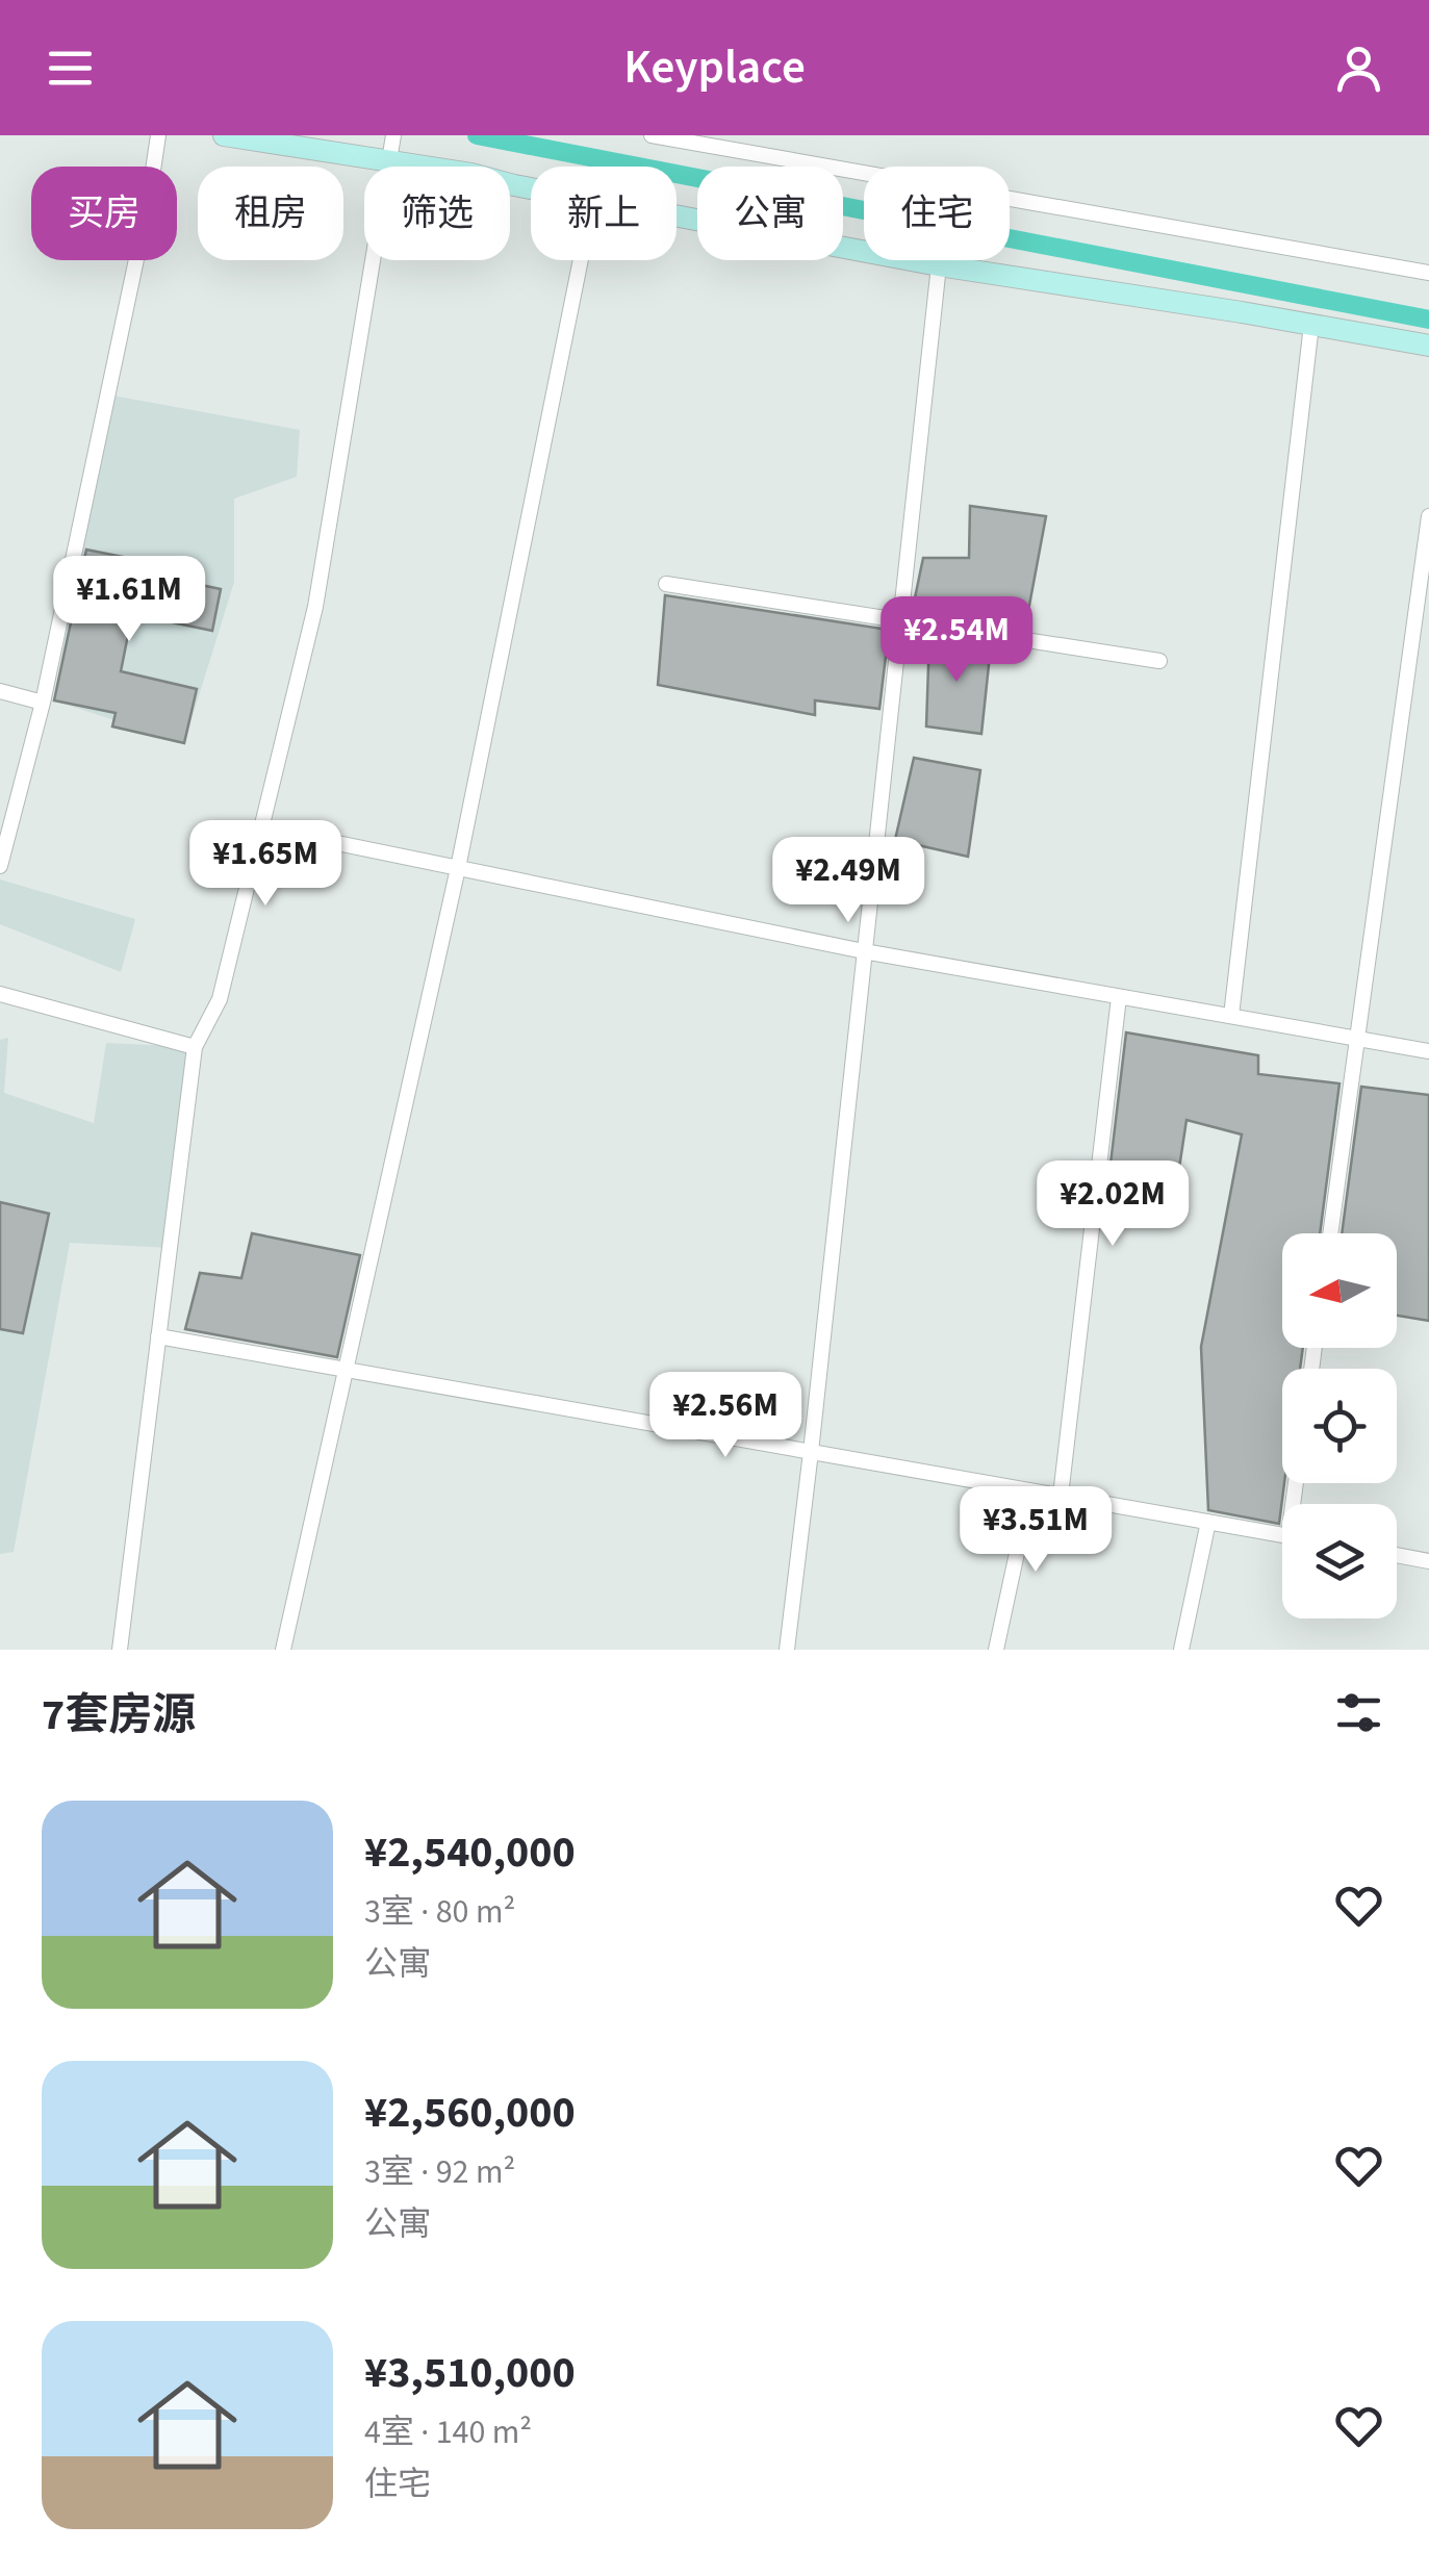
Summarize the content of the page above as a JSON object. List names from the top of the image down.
{
  "north": "left",
  "page": {
    "header": "Keyplace",
    "chip": [
      "买房",
      "租房",
      "筛选",
      "新上",
      "公寓",
      "住宅"
    ],
    "price": [
      "¥1.61M",
      "¥2.54M",
      "¥1.65M",
      "¥2.49M",
      "¥2.02M",
      "¥2.56M",
      "¥3.51M"
    ],
    "heading": "7套房源",
    "list": [
      {
        "name": "¥2,540,000",
        "note": "3室 · 80 m² · 公寓"
      },
      {
        "name": "¥2,560,000",
        "note": "3室 · 92 m² · 公寓"
      },
      {
        "name": "¥3,510,000",
        "note": "4室 · 140 m² · 住宅"
      }
    ]
  }
}
